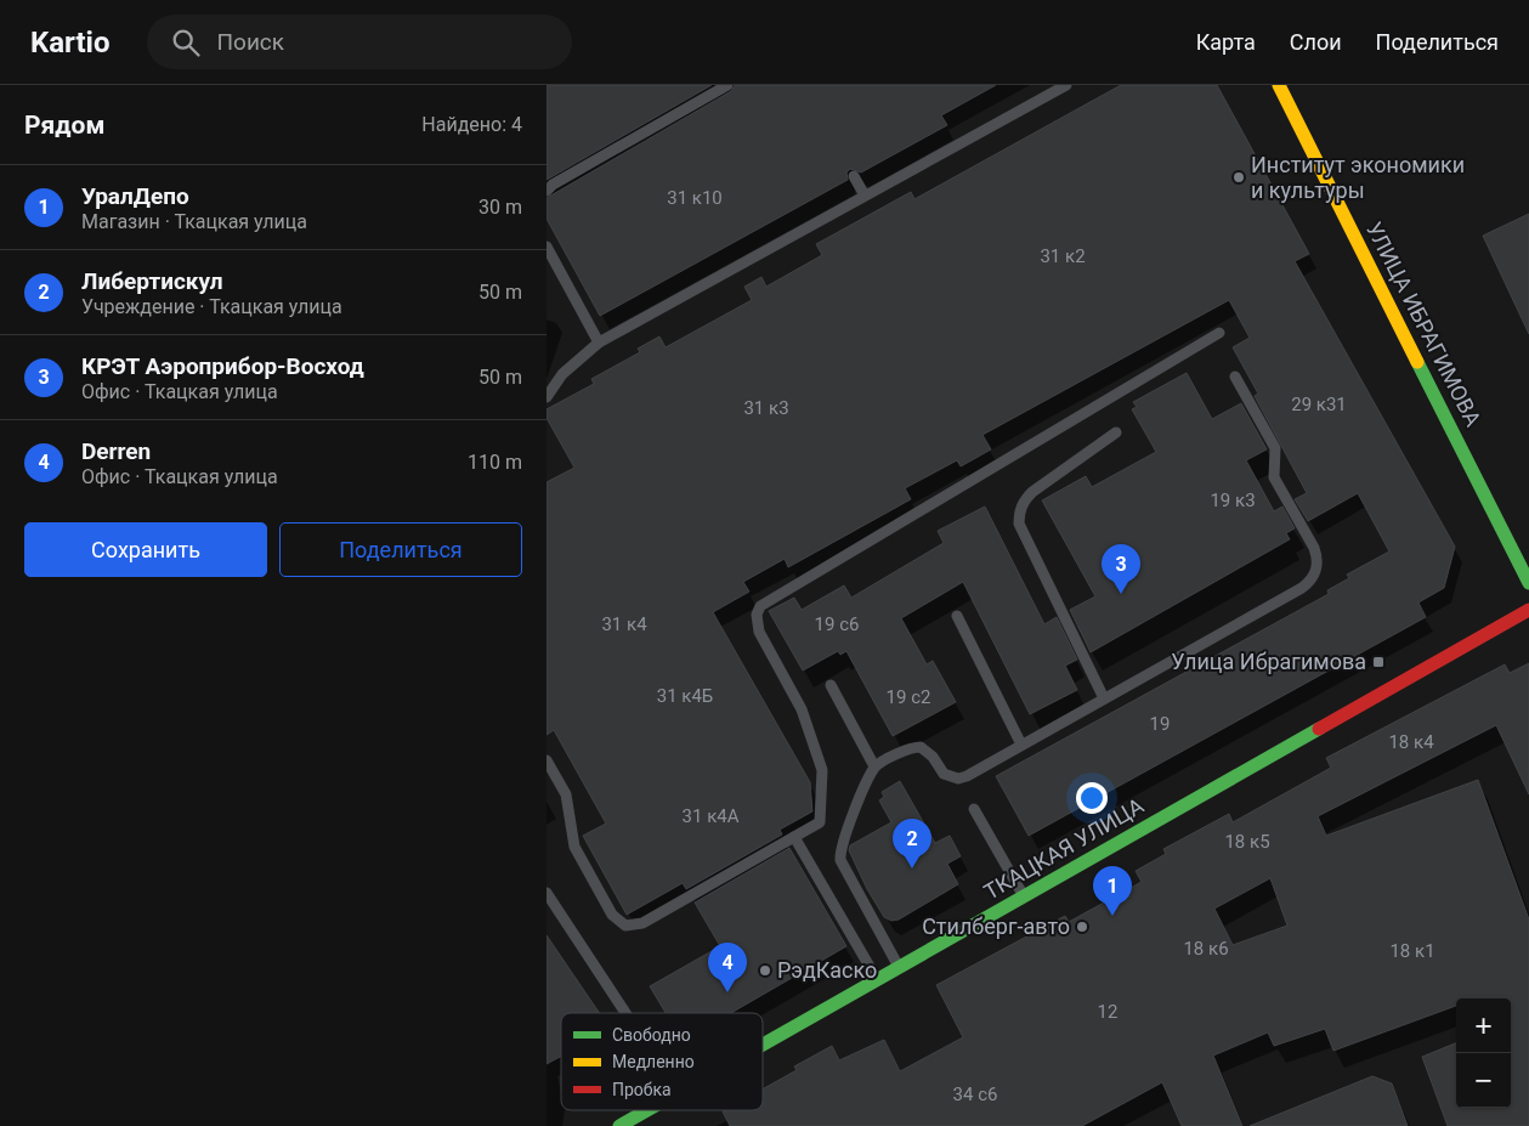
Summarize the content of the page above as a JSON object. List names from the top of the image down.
{
  "streets": {
    "street": ["УЛИЦА ИБРАГИМОВА", "ТКАЦКАЯ УЛИЦА"]
  },
  "places": {
    "other": ["Институт экономики и культуры", "Стилберг-авто", "РэдКаско"],
    "transit": ["Улица Ибрагимова"]
  },
  "house_numbers": [
    "31 к10",
    "31 к2",
    "29 к31",
    "31 к3",
    "19 к3",
    "31 к4",
    "19 с6",
    "31 к4Б",
    "19 с2",
    "19",
    "18 к4",
    "31 к4А",
    "18 к5",
    "18 к6",
    "18 к1",
    "12",
    "34 с6"
  ],
  "legend": ["Свободно", "Медленно", "Пробка"],
  "page": {
    "header": "Kartio",
    "search": "Поиск",
    "nav": ["Карта", "Слои", "Поделиться"],
    "heading": ["Рядом", "Найдено: 4"],
    "list": [
      {
        "mark": "1",
        "name": "УралДепо",
        "note": "Магазин · Ткацкая улица",
        "value": "30 m"
      },
      {
        "mark": "2",
        "name": "Либертискул",
        "note": "Учреждение · Ткацкая улица",
        "value": "50 m"
      },
      {
        "mark": "3",
        "name": "КРЭТ Аэроприбор-Восход",
        "note": "Офис · Ткацкая улица",
        "value": "50 m"
      },
      {
        "mark": "4",
        "name": "Derren",
        "note": "Офис · Ткацкая улица",
        "value": "110 m"
      }
    ],
    "buttons": ["Сохранить", "Поделиться"],
    "pins": [
      "3",
      "2",
      "1",
      "4"
    ],
    "map_buttons": ["+", "−"]
  }
}
